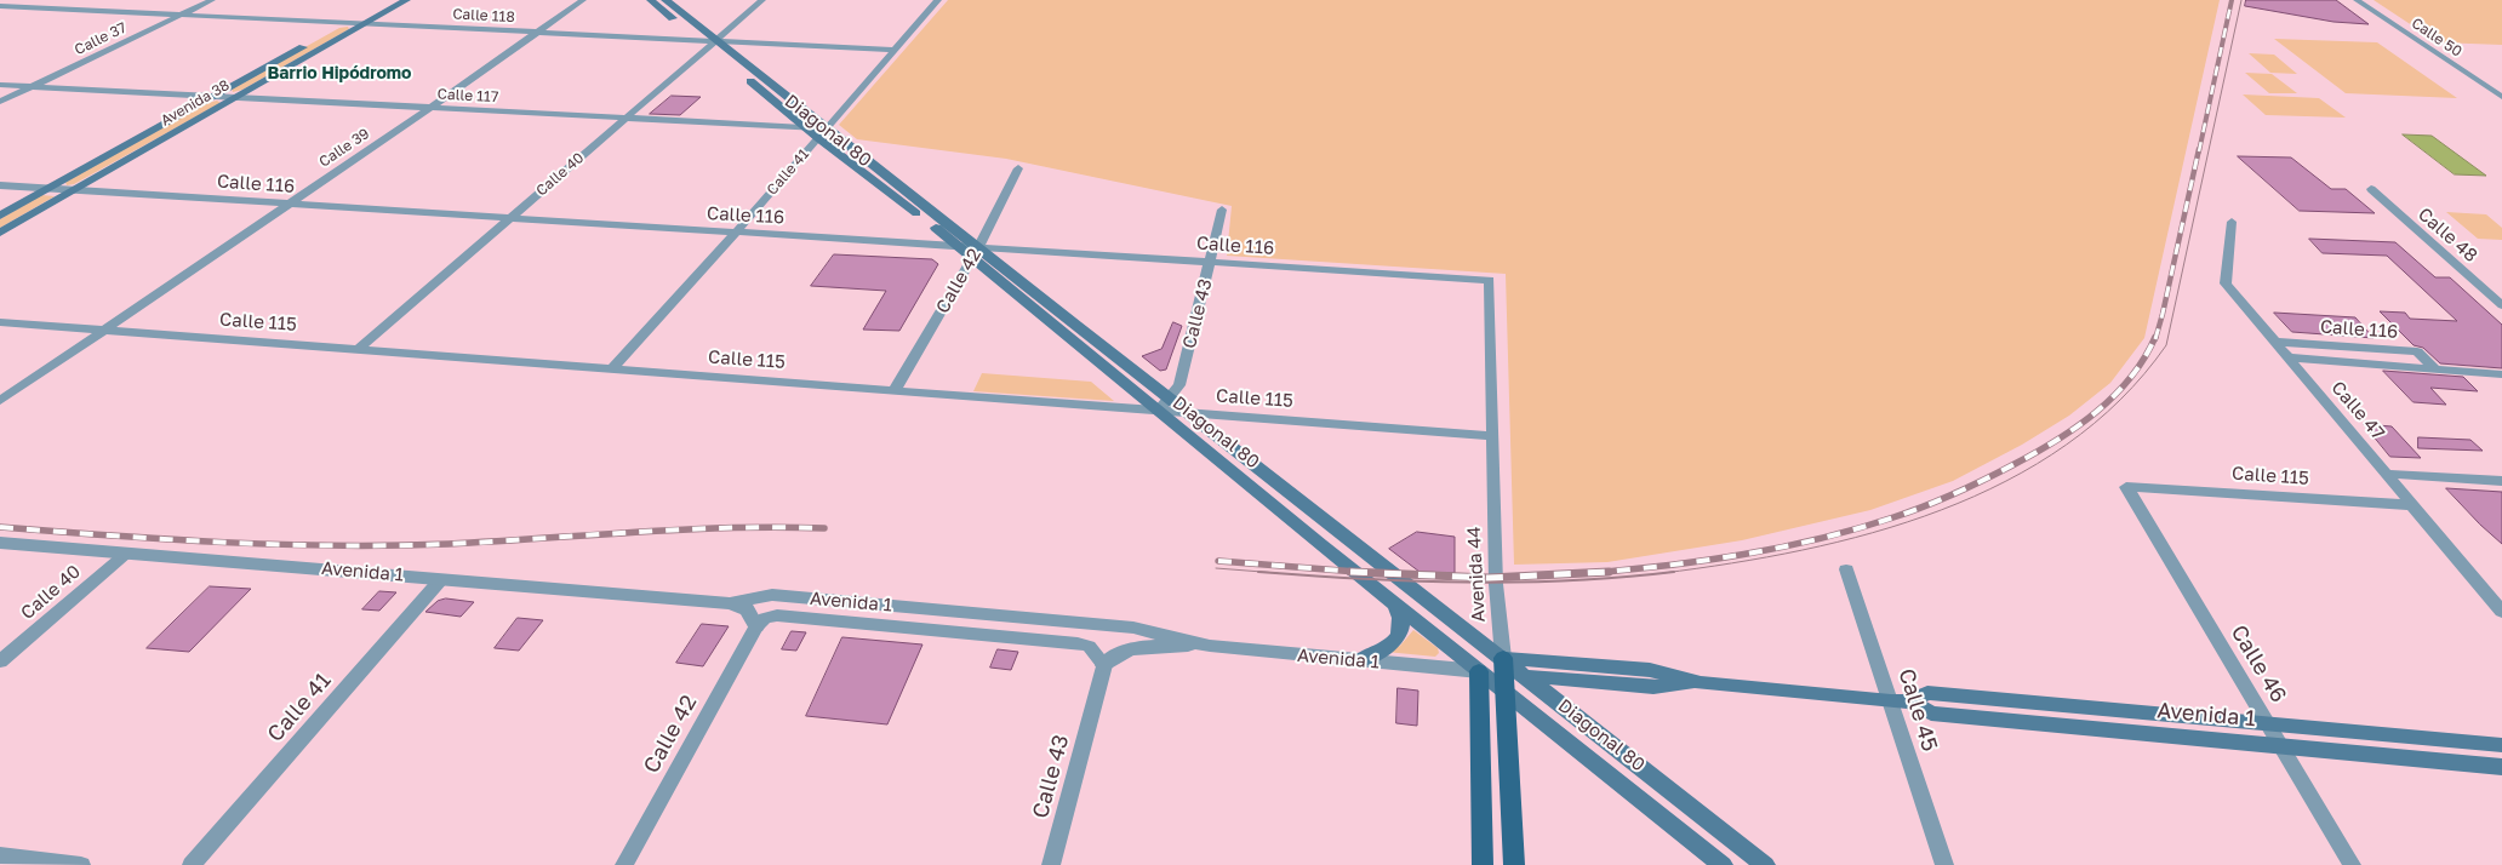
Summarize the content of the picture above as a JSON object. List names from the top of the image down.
{
  "streets": {
    "main road": [
      "Avenida 38",
      "Diagonal 80",
      "Avenida 1",
      "Avenida 44"
    ],
    "street": [
      "Calle 118",
      "Calle 50",
      "Calle 37",
      "Calle 117",
      "Calle 39",
      "Calle 41",
      "Calle 40",
      "Calle 116",
      "Calle 48",
      "Calle 42",
      "Calle 43",
      "Calle 115",
      "Calle 47",
      "Calle 46",
      "Calle 45"
    ]
  },
  "crossings": [
    ["Calle 118", "Calle 37"],
    ["Calle 118", "Avenida 38"],
    ["Calle 118", "Diagonal 80"],
    ["Calle 118", "Calle 39"],
    ["Calle 118", "Calle 41"],
    ["Calle 118", "Calle 40"],
    ["Calle 37", "Calle 117"],
    ["Calle 117", "Avenida 38"],
    ["Calle 117", "Diagonal 80"],
    ["Calle 117", "Calle 39"],
    ["Calle 117", "Calle 40"],
    ["Avenida 38", "Calle 116"],
    ["Diagonal 80", "Calle 41"],
    ["Diagonal 80", "Calle 40"],
    ["Diagonal 80", "Calle 116"],
    ["Diagonal 80", "Calle 42"],
    ["Diagonal 80", "Calle 43"],
    ["Diagonal 80", "Calle 115"],
    ["Diagonal 80", "Avenida 1"],
    ["Diagonal 80", "Avenida 44"],
    ["Calle 39", "Calle 116"],
    ["Calle 39", "Calle 115"],
    ["Calle 41", "Calle 116"],
    ["Calle 41", "Calle 115"],
    ["Calle 41", "Avenida 1"],
    ["Calle 40", "Calle 116"],
    ["Calle 40", "Calle 115"],
    ["Calle 40", "Avenida 1"],
    ["Calle 116", "Calle 42"],
    ["Calle 116", "Calle 43"],
    ["Calle 116", "Calle 47"],
    ["Calle 116", "Avenida 44"],
    ["Calle 42", "Calle 115"],
    ["Calle 42", "Avenida 1"],
    ["Calle 43", "Calle 115"],
    ["Calle 43", "Avenida 1"],
    ["Calle 115", "Calle 47"],
    ["Calle 115", "Avenida 44"],
    ["Calle 115", "Calle 46"],
    ["Avenida 1", "Avenida 44"],
    ["Avenida 1", "Calle 46"],
    ["Avenida 1", "Calle 45"]
  ],
  "districts": ["Barrio Hipódromo"]
}
